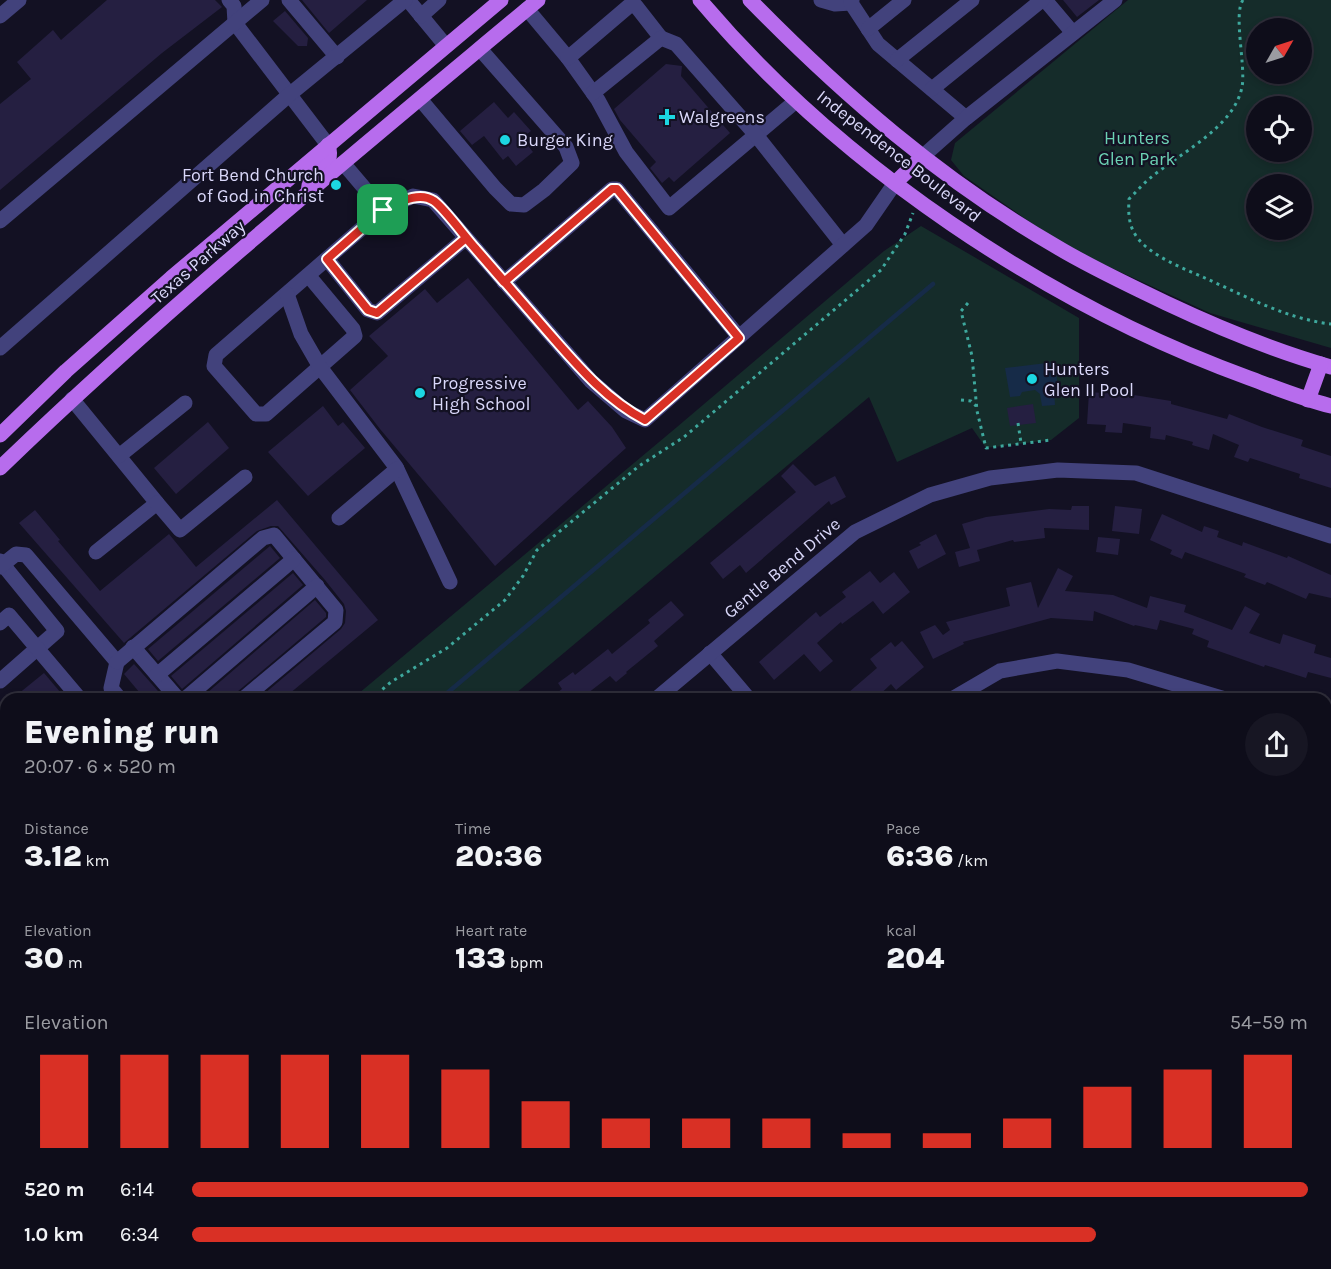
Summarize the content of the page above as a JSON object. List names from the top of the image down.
{
  "streets": {
    "main road": ["Independence Boulevard", "Texas Parkway"],
    "street": ["Gentle Bend Drive"]
  },
  "parks": ["Hunters Glen Park"],
  "places": {
    "health": ["Walgreens"],
    "other": [
      "Burger King",
      "Fort Bend Church of God in Christ",
      "Hunters Glen II Pool",
      "Progressive High School"
    ]
  },
  "north": "top right",
  "page": {
    "heading": ["Evening run", "20:07 · 6 × 520 m"],
    "stats": [
      ["Distance", "3.12 km"],
      ["Time", "20:36"],
      ["Pace", "6:36 /km"],
      ["Elevation", "30 m"],
      ["Heart rate", "133 bpm"],
      ["kcal", "204"]
    ],
    "chart": ["Elevation", "54–59 m"],
    "list": [
      {
        "name": "520 m",
        "note": "6:14"
      },
      {
        "name": "1.0 km",
        "note": "6:34"
      }
    ]
  }
}
